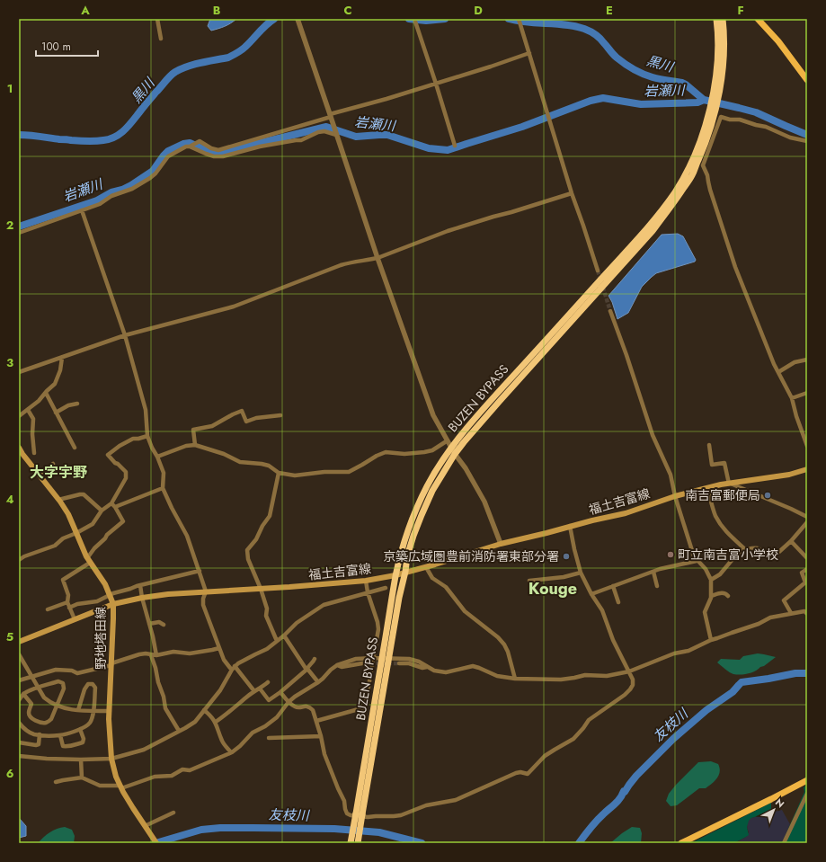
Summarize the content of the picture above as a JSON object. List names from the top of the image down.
{
  "streets": {
    "highway": ["BUZEN BYPASS"],
    "main road": ["福土吉富線", "野地塔田線"]
  },
  "crossings": [
    ["BUZEN BYPASS", "福土吉富線"],
    ["福土吉富線", "野地塔田線"]
  ],
  "districts": ["大字宇野", "Kouge"],
  "water": ["黒川", "岩瀬川", "友枝川"],
  "places": ["南吉富郵便局", "町立南吉富小学校", "京築広域圏豊前消防署東部分署"],
  "scale_bar": "100 m",
  "north": "top right",
  "grid": {
    "columns": [
      "A",
      "B",
      "C",
      "D",
      "E",
      "F"
    ],
    "rows": [
      "1",
      "2",
      "3",
      "4",
      "5",
      "6"
    ]
  }
}
